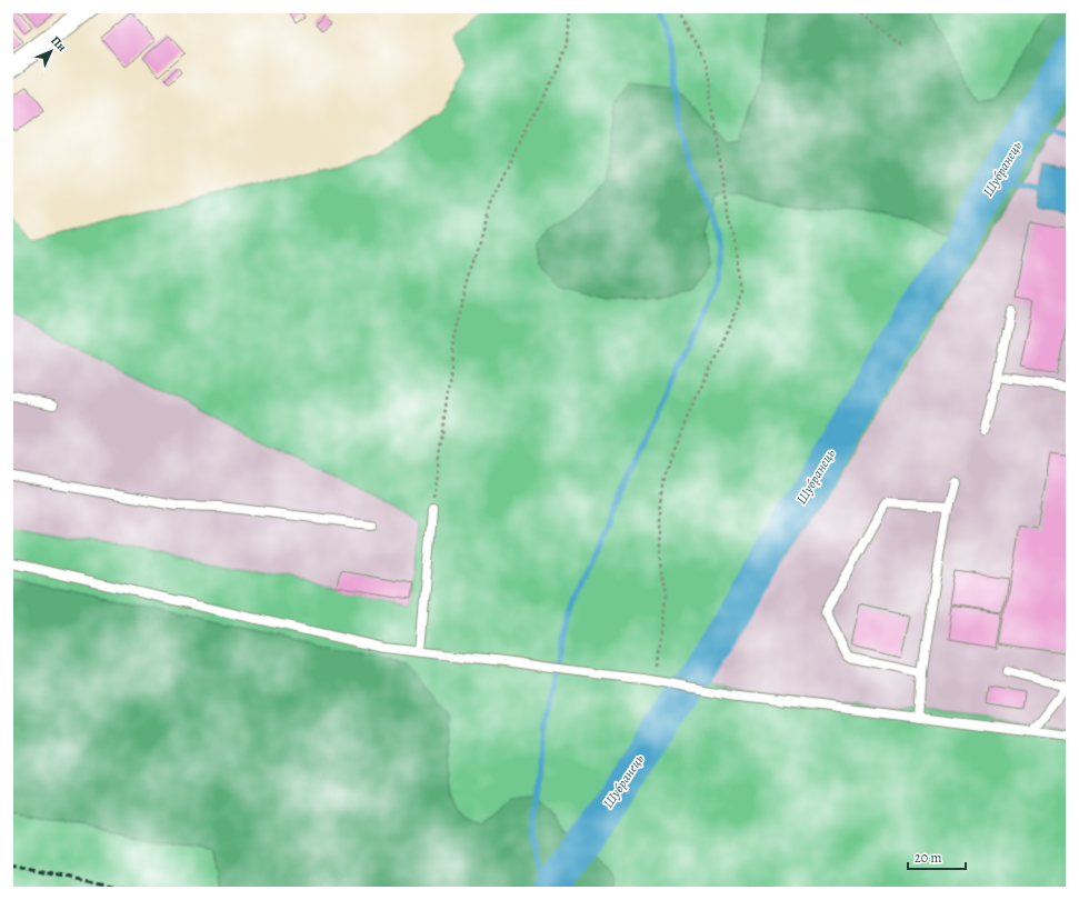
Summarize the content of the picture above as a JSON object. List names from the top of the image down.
{
  "water": ["Шубранець"],
  "scale_bar": "20 m",
  "north": "top right"
}
